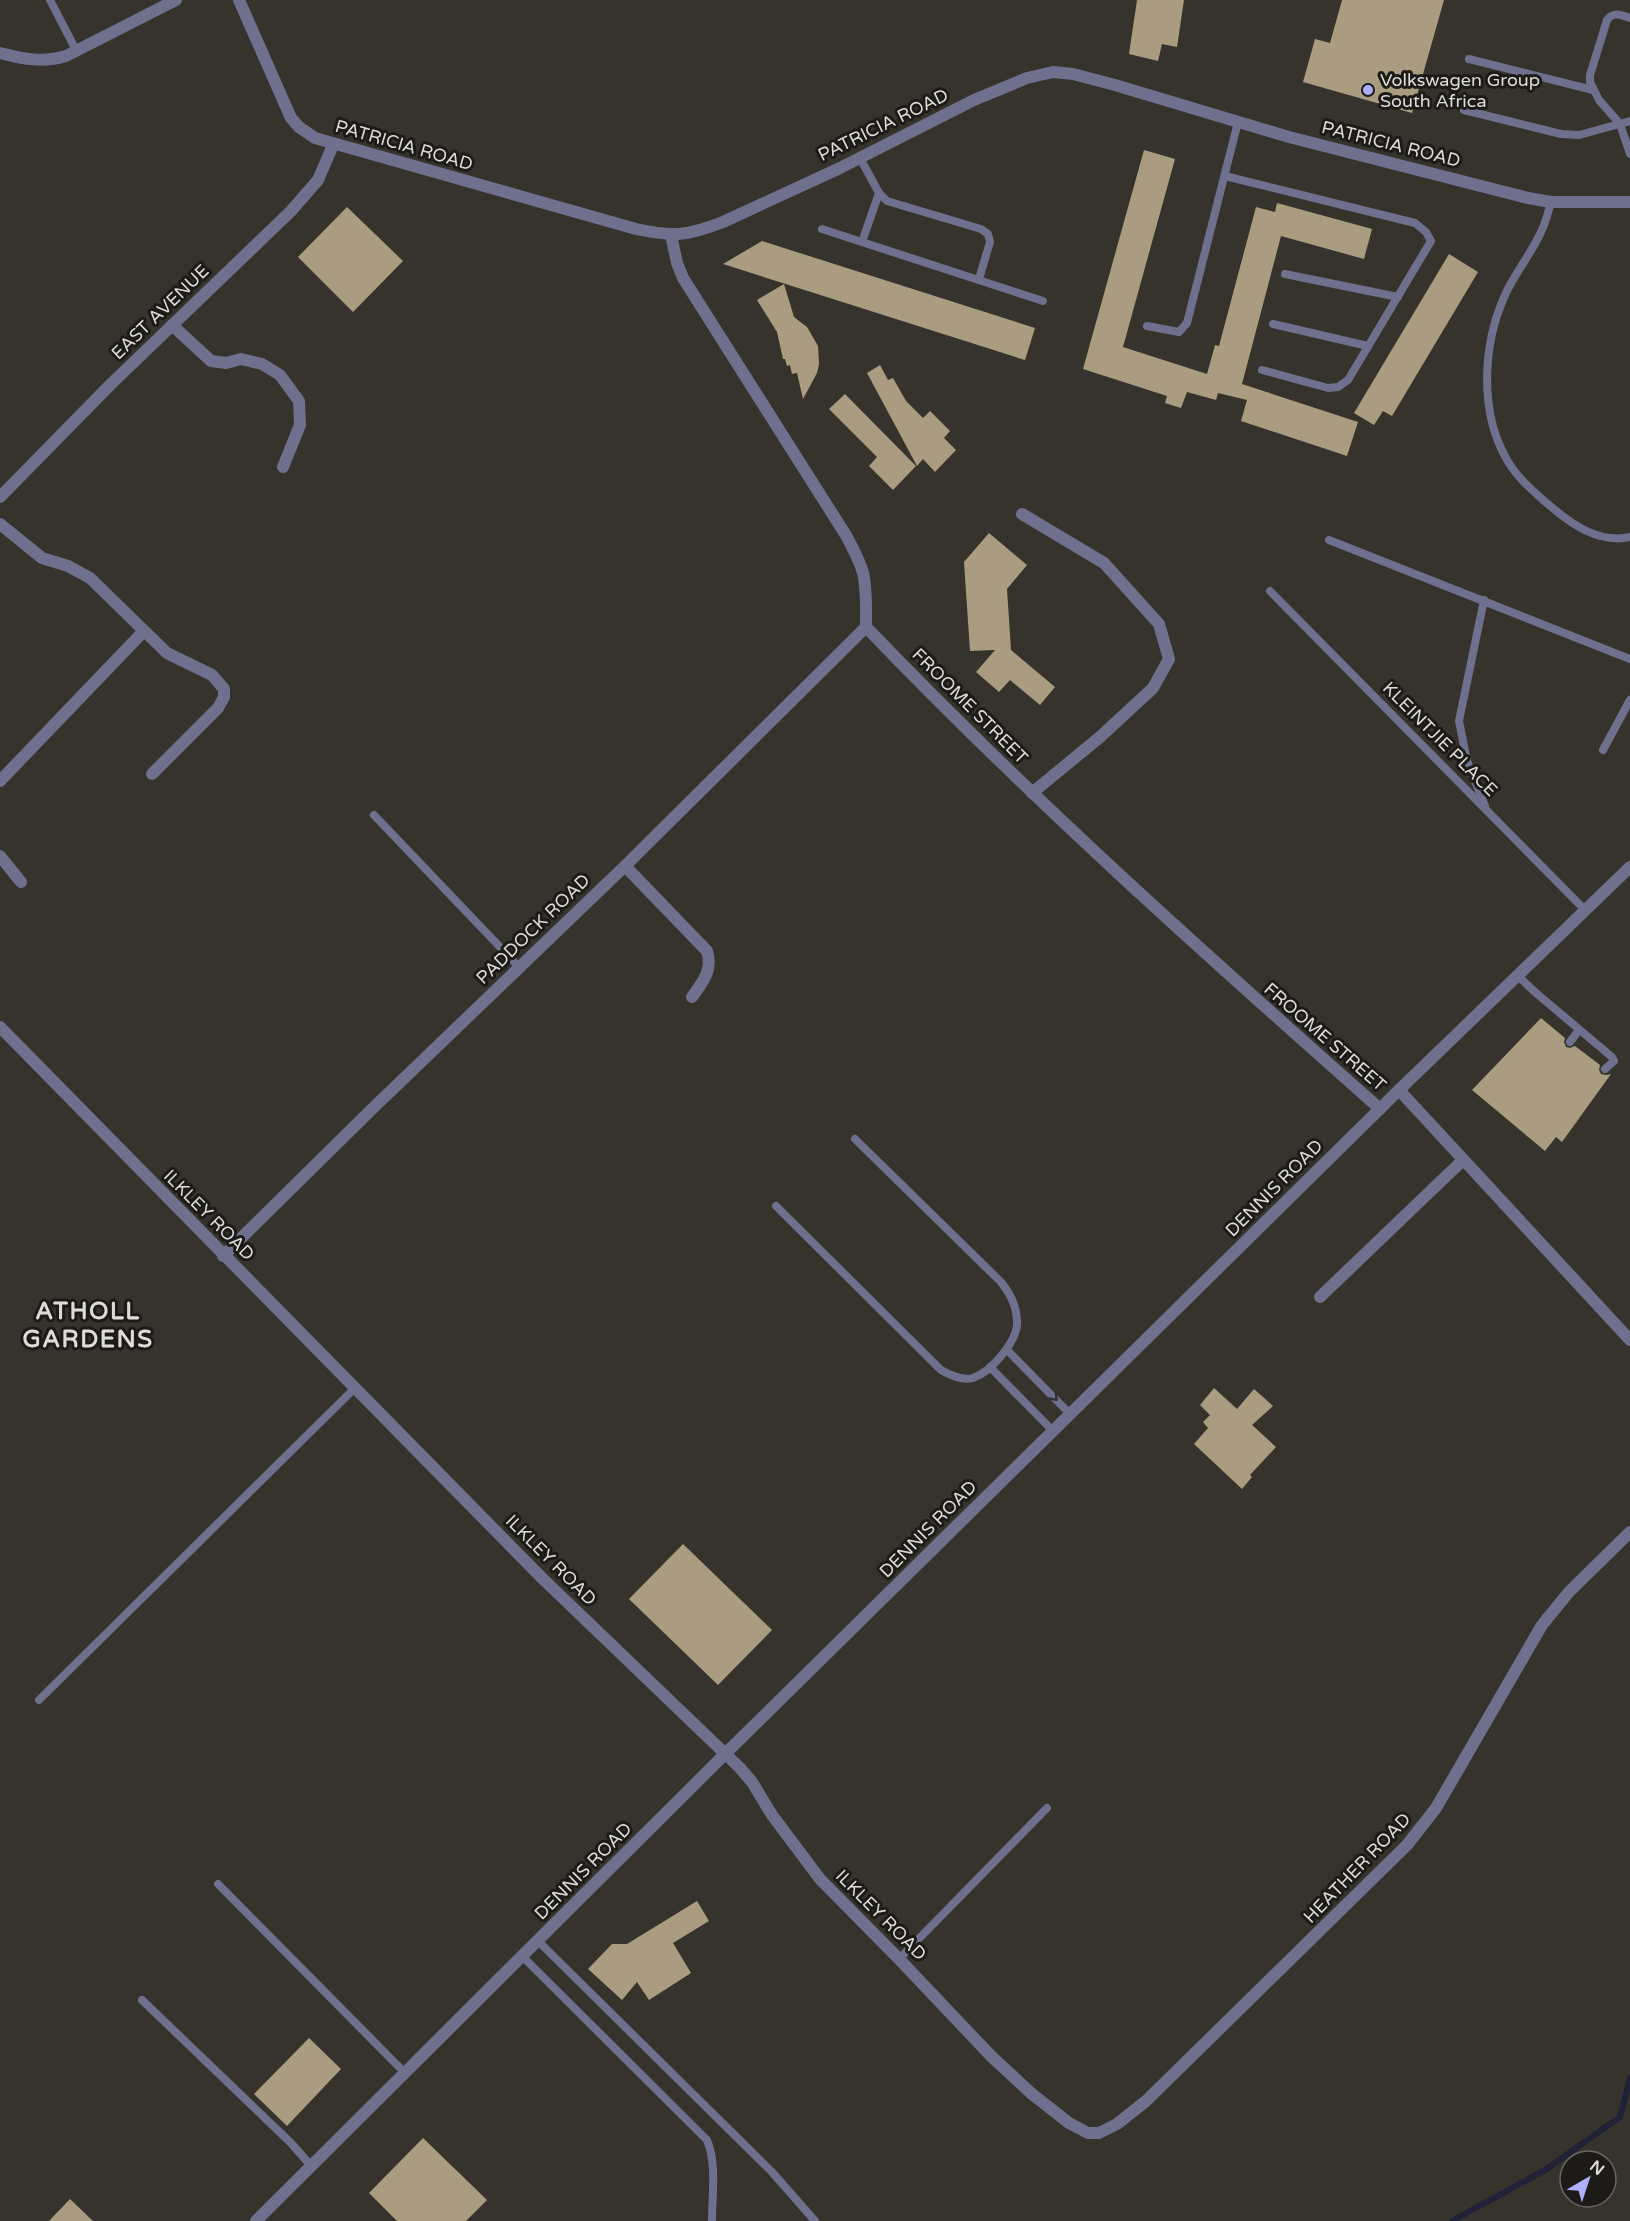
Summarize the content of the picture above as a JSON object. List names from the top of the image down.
{
  "streets": {
    "street": [
      "PATRICIA ROAD",
      "EAST AVENUE",
      "FROOME STREET",
      "PADDOCK ROAD",
      "DENNIS ROAD",
      "ILKLEY ROAD",
      "HEATHER ROAD"
    ],
    "lane": ["KLEINTJIE PLACE"]
  },
  "crossings": [
    ["PATRICIA ROAD", "EAST AVENUE"],
    ["FROOME STREET", "PADDOCK ROAD"],
    ["FROOME STREET", "DENNIS ROAD"],
    ["KLEINTJIE PLACE", "DENNIS ROAD"],
    ["PADDOCK ROAD", "ILKLEY ROAD"],
    ["DENNIS ROAD", "ILKLEY ROAD"],
    ["ILKLEY ROAD", "HEATHER ROAD"]
  ],
  "districts": ["ATHOLL GARDENS"],
  "places": ["Volkswagen Group South Africa"],
  "north": "top right"
}
